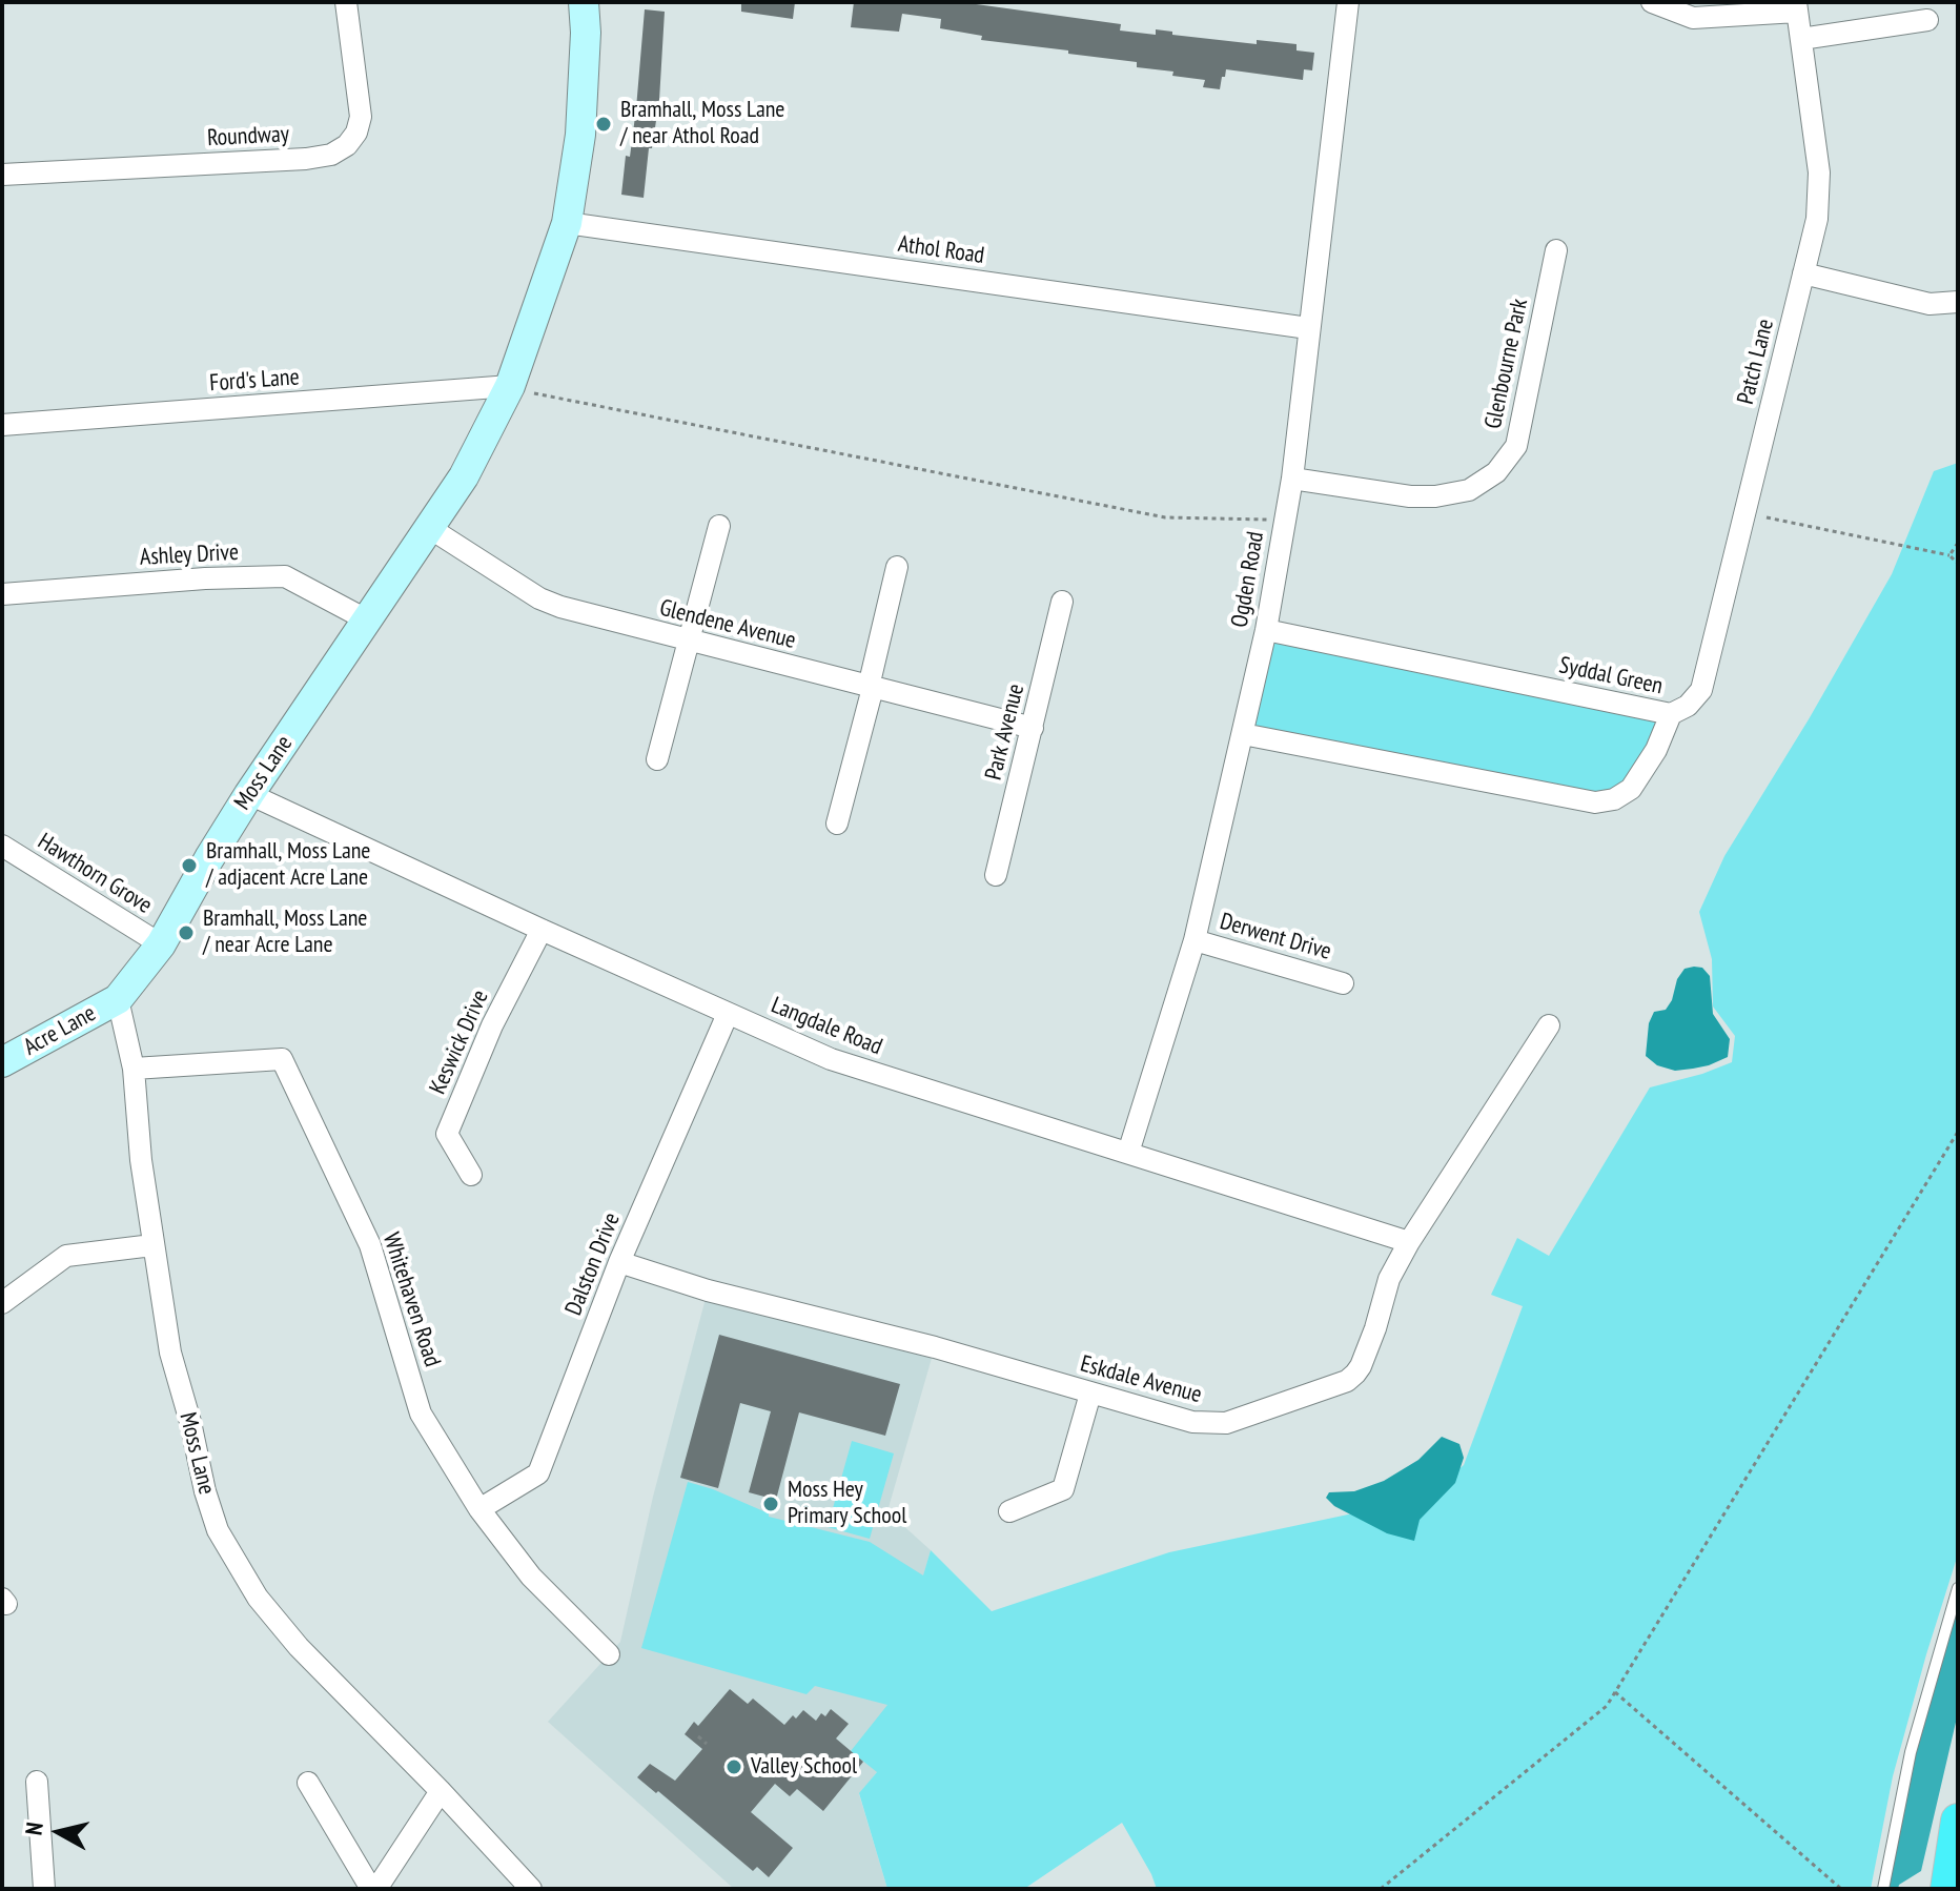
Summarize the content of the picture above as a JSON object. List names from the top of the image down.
{
  "streets": {
    "main road": ["Moss Lane", "Acre Lane"],
    "street": [
      "Roundway",
      "Athol Road",
      "Patch Lane",
      "Glenbourne Park",
      "Ford's Lane",
      "Ashley Drive",
      "Ogden Road",
      "Glendene Avenue",
      "Syddal Green",
      "Park Avenue",
      "Hawthorn Grove",
      "Derwent Drive",
      "Langdale Road",
      "Keswick Drive",
      "Dalston Drive",
      "Whitehaven Road",
      "Eskdale Avenue"
    ]
  },
  "crossings": [
    ["Athol Road", "Ogden Road"],
    ["Athol Road", "Moss Lane"],
    ["Patch Lane", "Syddal Green"],
    ["Glenbourne Park", "Ogden Road"],
    ["Ford's Lane", "Moss Lane"],
    ["Ashley Drive", "Moss Lane"],
    ["Ogden Road", "Syddal Green"],
    ["Ogden Road", "Derwent Drive"],
    ["Ogden Road", "Langdale Road"],
    ["Glendene Avenue", "Park Avenue"],
    ["Glendene Avenue", "Moss Lane"],
    ["Moss Lane", "Hawthorn Grove"],
    ["Moss Lane", "Langdale Road"],
    ["Moss Lane", "Acre Lane"],
    ["Moss Lane", "Whitehaven Road"],
    ["Langdale Road", "Keswick Drive"],
    ["Langdale Road", "Dalston Drive"],
    ["Langdale Road", "Eskdale Avenue"],
    ["Dalston Drive", "Whitehaven Road"],
    ["Dalston Drive", "Eskdale Avenue"]
  ],
  "places": [
    "Bramhall, Moss Lane / near Athol Road",
    "Bramhall, Moss Lane / adjacent Acre Lane",
    "Bramhall, Moss Lane / near Acre Lane",
    "Moss Hey Primary School",
    "Valley School"
  ],
  "north": "left"
}
